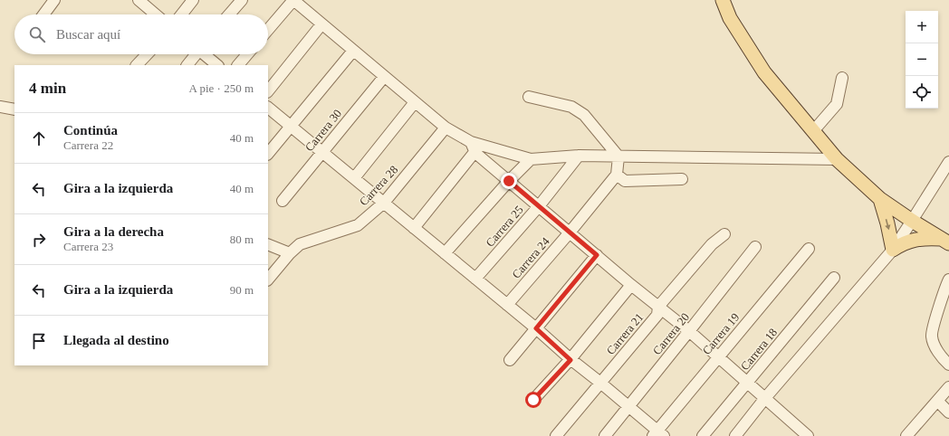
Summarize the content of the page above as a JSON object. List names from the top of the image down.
{
  "streets": {
    "street": [
      "Carrera 30",
      "Carrera 28",
      "Carrera 25",
      "Carrera 24",
      "Carrera 21",
      "Carrera 20",
      "Carrera 19",
      "Carrera 18"
    ]
  },
  "page": {
    "map_buttons": ["+", "−"],
    "search": "Buscar aquí",
    "heading": ["4 min", "A pie · 250 m"],
    "list": [
      ["Continúa", "Carrera 22", "40 m"],
      ["Gira a la izquierda", "40 m"],
      ["Gira a la derecha", "Carrera 23", "80 m"],
      ["Gira a la izquierda", "90 m"],
      "Llegada al destino"
    ]
  }
}
